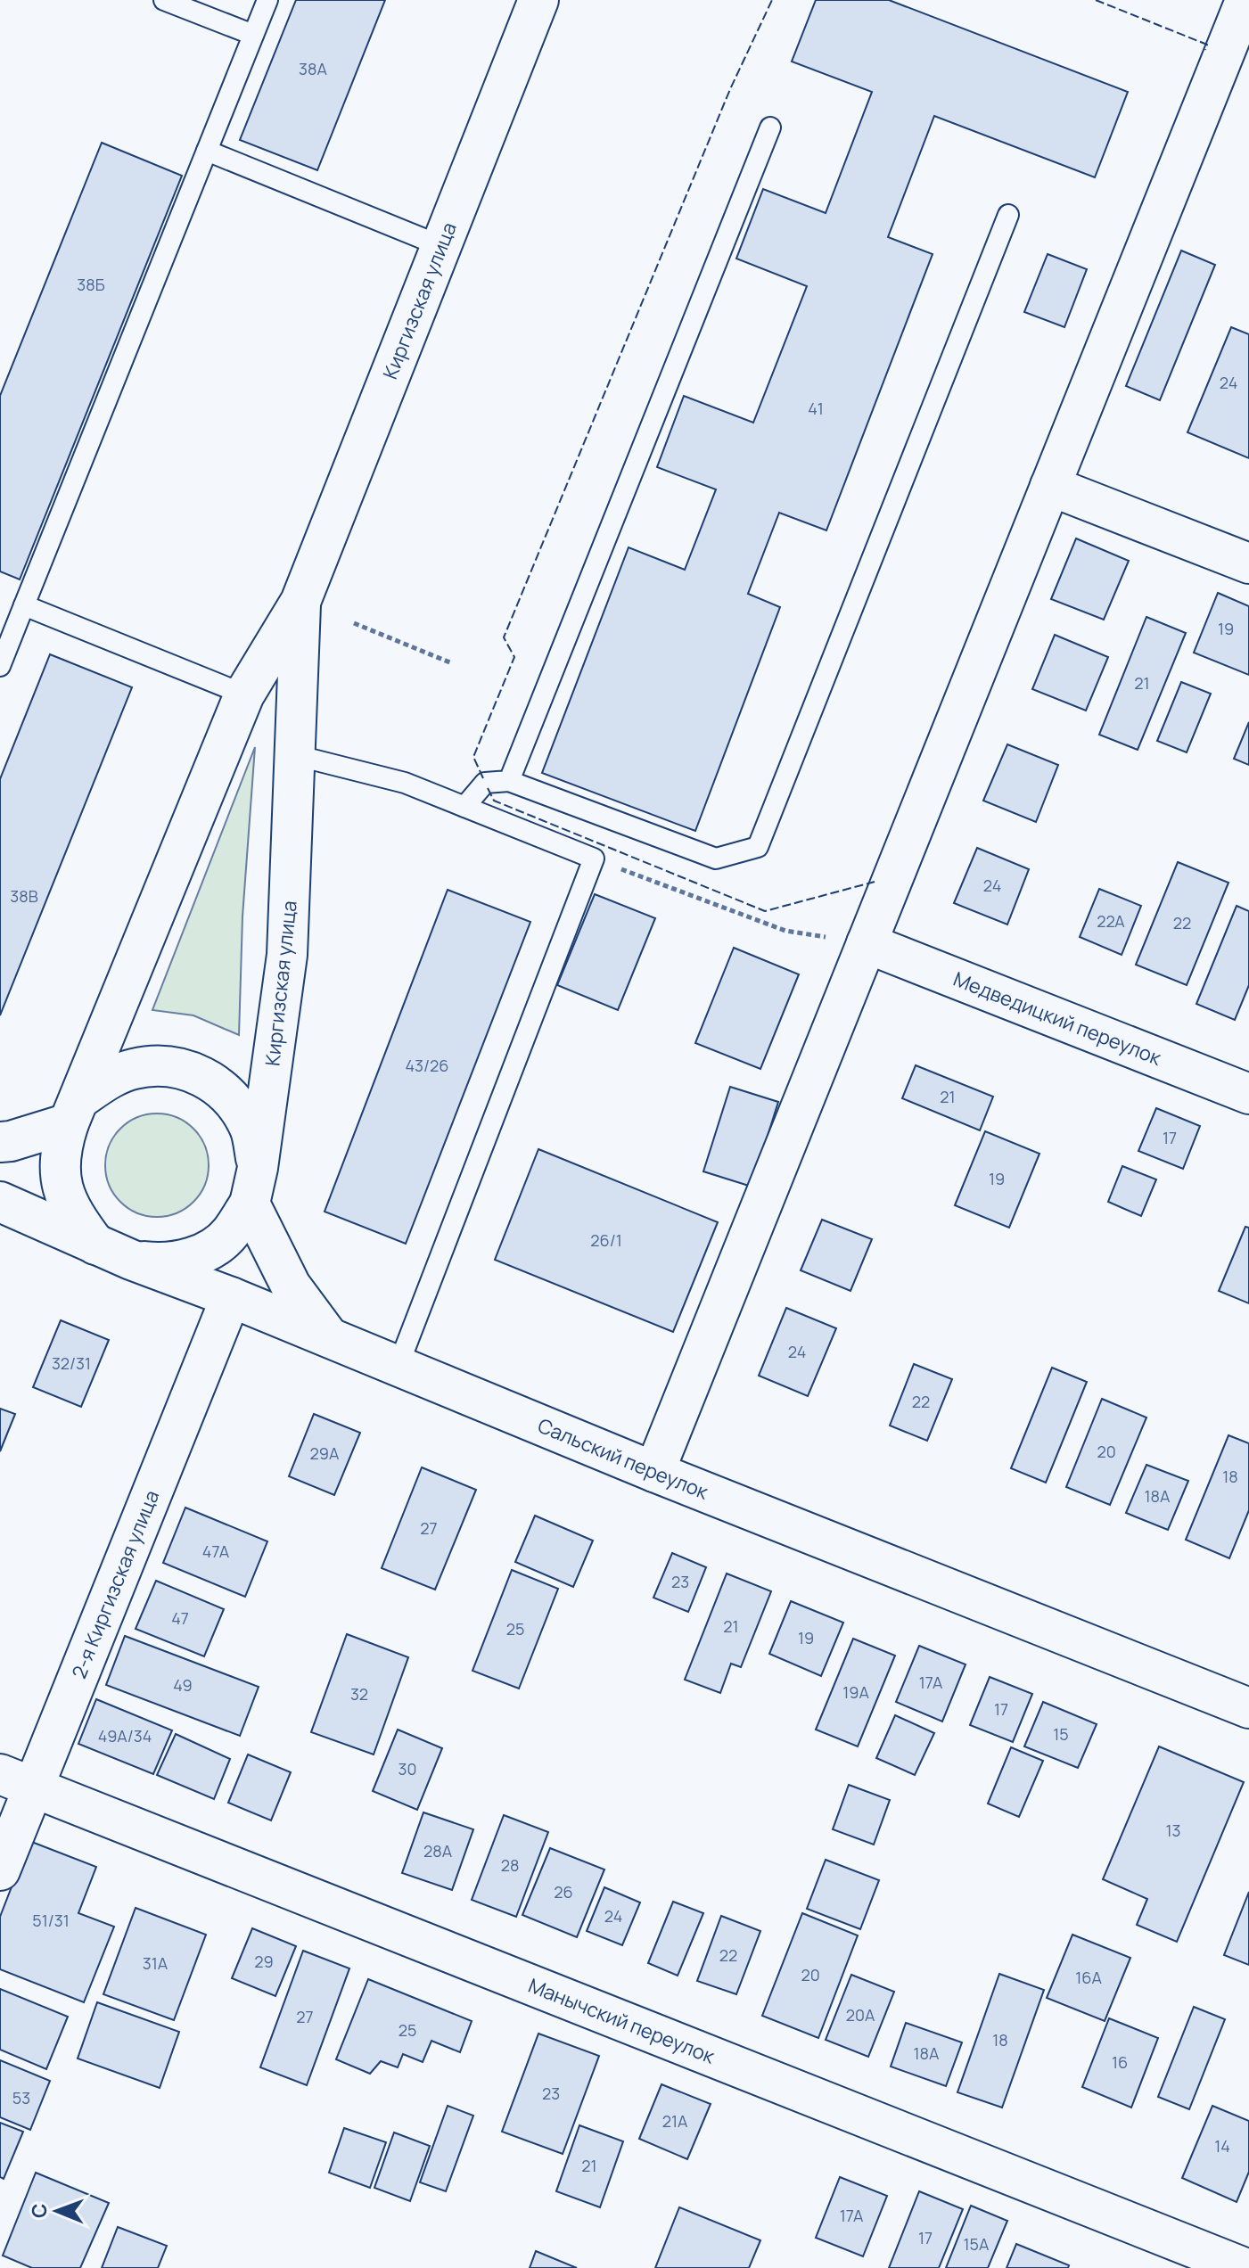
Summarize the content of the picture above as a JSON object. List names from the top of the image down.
{
  "streets": {
    "street": [
      "Киргизская улица",
      "Медведицкий переулок",
      "Сальский переулок",
      "2-я Киргизская улица",
      "Манычский переулок"
    ]
  },
  "crossings": [
    ["Киргизская улица", "Сальский переулок"],
    ["Сальский переулок", "2-я Киргизская улица"],
    ["2-я Киргизская улица", "Манычский переулок"]
  ],
  "house_numbers": [
    "38А",
    "38Б",
    "24",
    "41",
    "19",
    "21",
    "24",
    "38В",
    "22А",
    "22",
    "43/26",
    "21",
    "17",
    "19",
    "26/1",
    "24",
    "32/31",
    "22",
    "20",
    "29А",
    "18",
    "18А",
    "27",
    "47А",
    "23",
    "47",
    "21",
    "25",
    "19",
    "17А",
    "49",
    "19А",
    "32",
    "17",
    "15",
    "49А/34",
    "30",
    "13",
    "28А",
    "28",
    "26",
    "24",
    "51/31",
    "22",
    "29",
    "31А",
    "20",
    "16А",
    "20А",
    "27",
    "25",
    "18",
    "18А",
    "16",
    "23",
    "53",
    "21А",
    "14",
    "21",
    "17А",
    "17",
    "15А"
  ],
  "north": "left"
}
